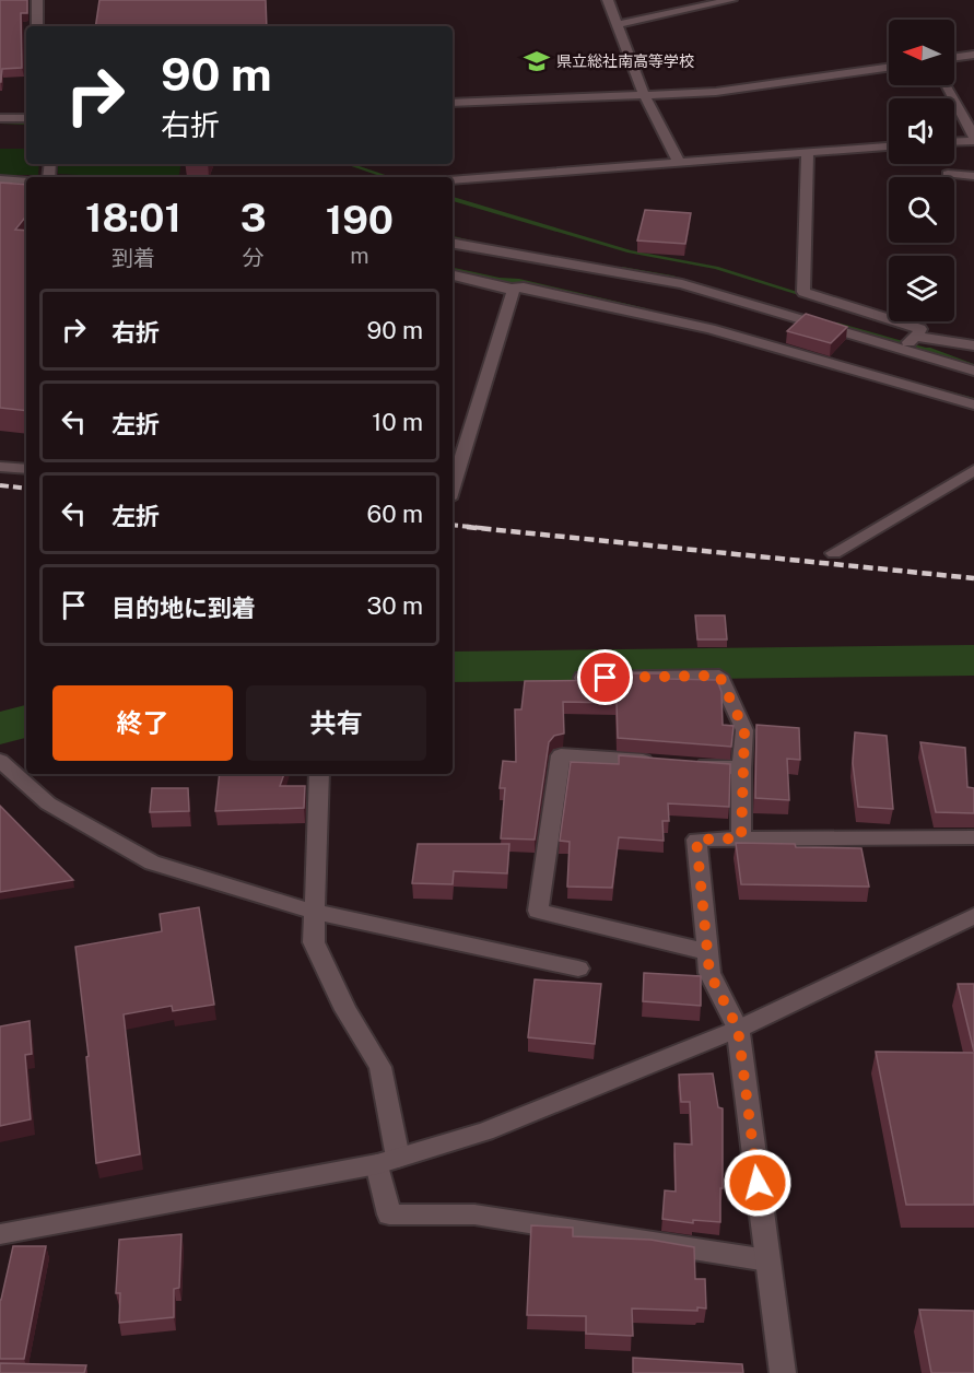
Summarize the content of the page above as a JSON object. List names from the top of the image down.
{
  "places": {
    "school or university": ["県立総社南高等学校"]
  },
  "north": "left",
  "page": {
    "turn": ["90 m", "右折"],
    "eta": [
      "18:01",
      "到着",
      "3",
      "分",
      "190",
      "m"
    ],
    "list": [
      {
        "name": "右折",
        "value": "90 m"
      },
      {
        "name": "左折",
        "value": "10 m"
      },
      {
        "name": "左折",
        "value": "60 m"
      },
      {
        "name": "目的地に到着",
        "value": "30 m"
      }
    ],
    "buttons": ["終了", "共有"]
  }
}
